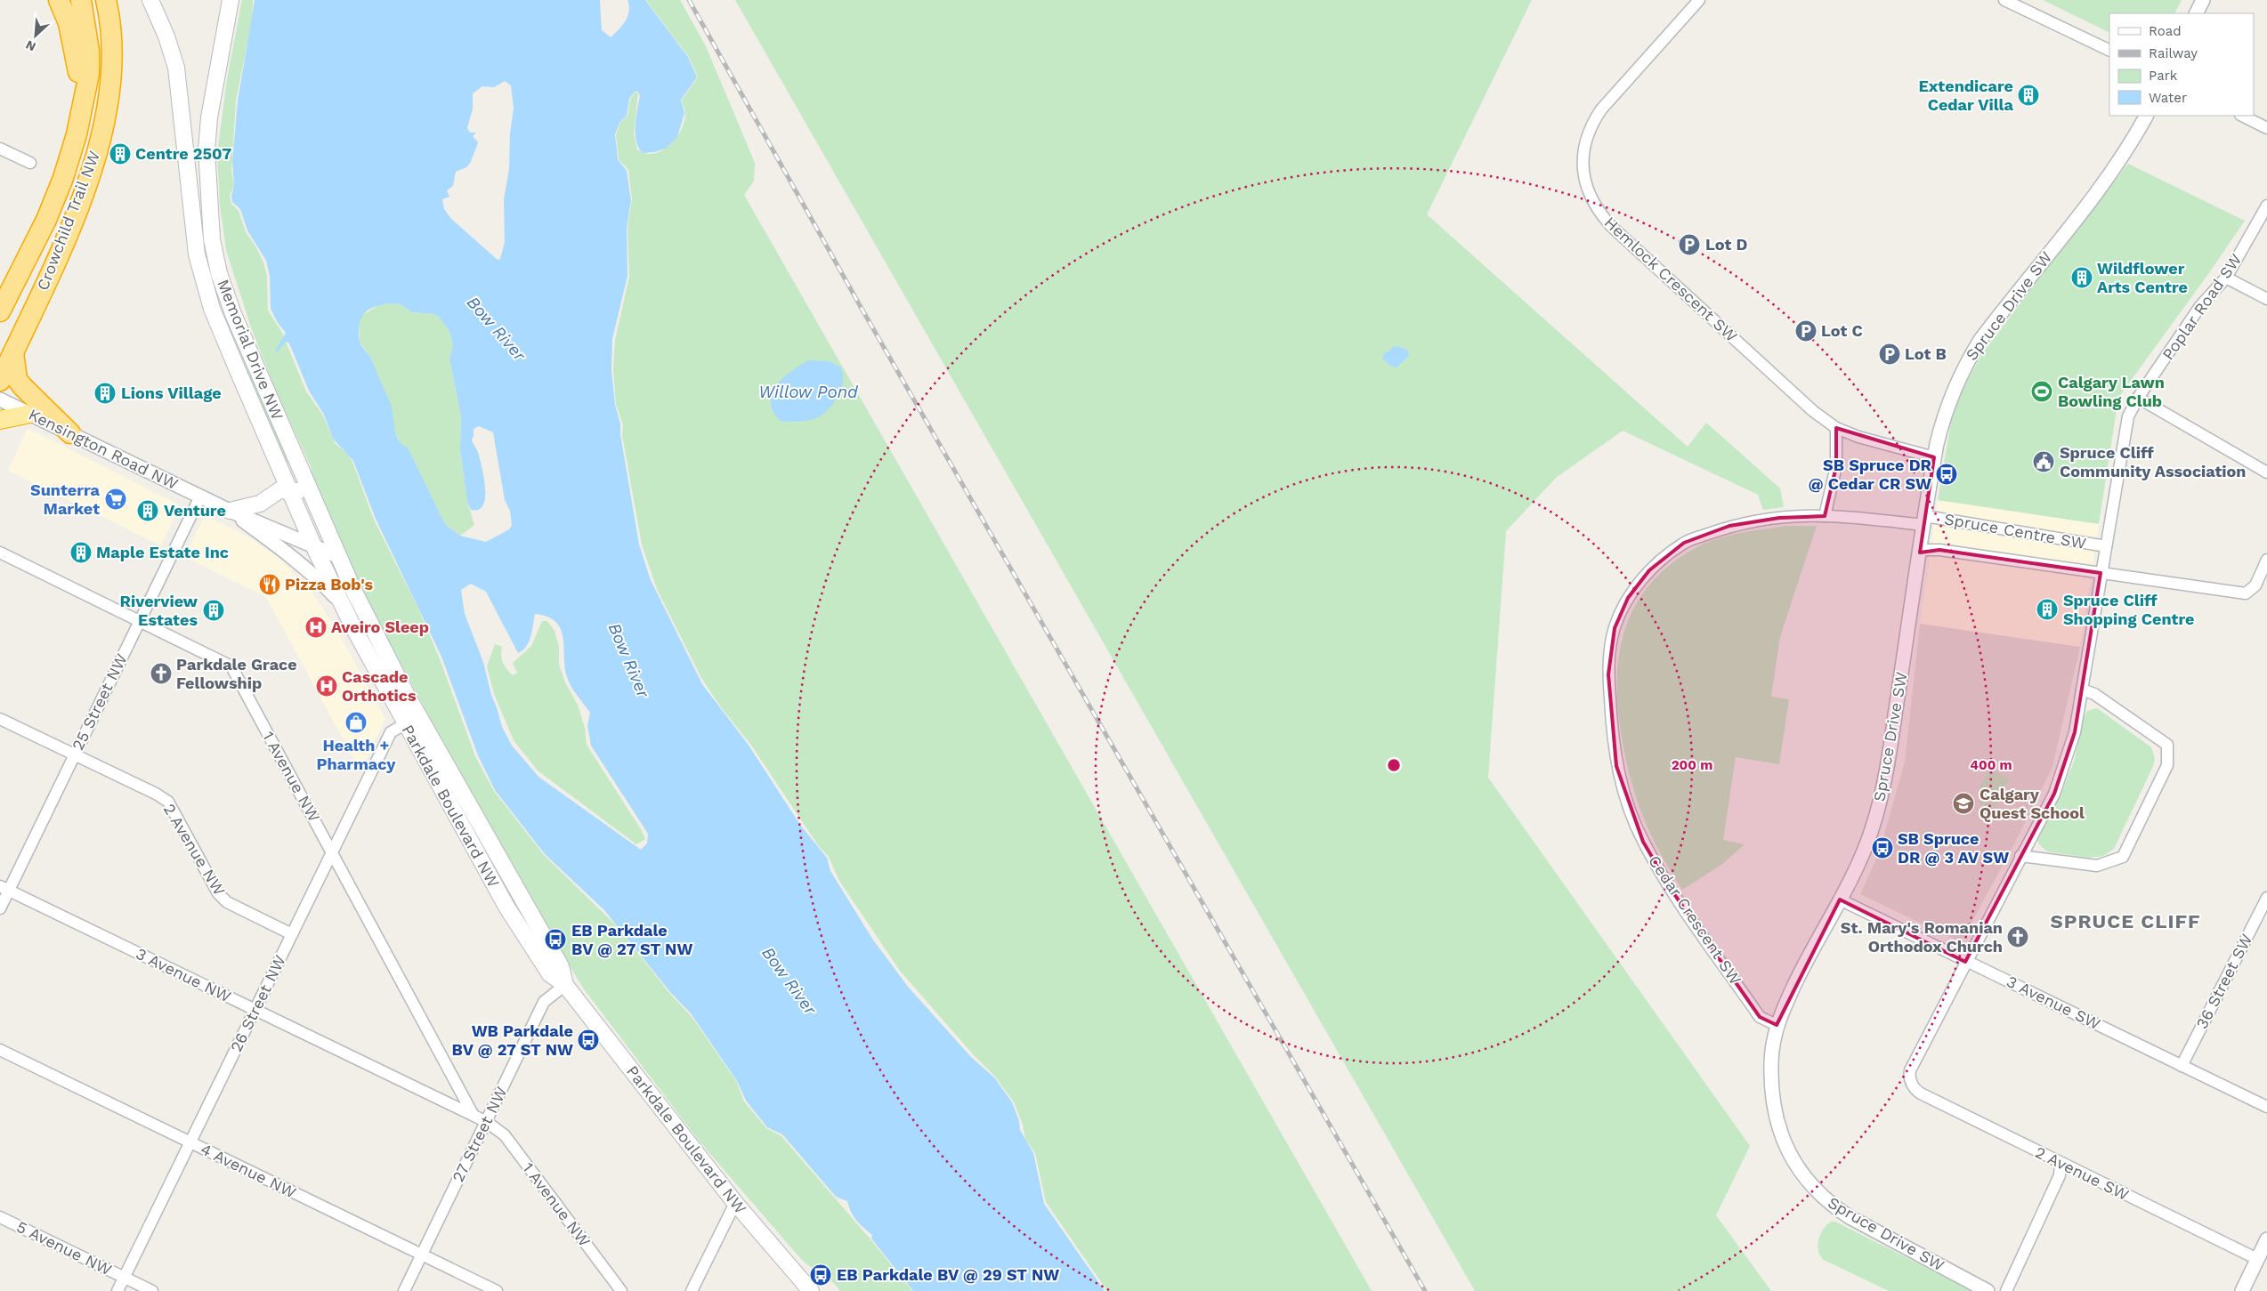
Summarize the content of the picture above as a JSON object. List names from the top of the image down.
{
  "streets": {
    "highway": ["Crowchild Trail NW"],
    "main road": ["Memorial Drive NW", "Parkdale Boulevard NW"],
    "street": [
      "Hemlock Crescent SW",
      "Spruce Drive SW",
      "Poplar Road SW",
      "Kensington Road NW",
      "Spruce Centre SW",
      "25 Street NW",
      "1 Avenue NW",
      "2 Avenue NW",
      "Cedar Crescent SW",
      "3 Avenue NW",
      "36 Street SW",
      "3 Avenue SW",
      "26 Street NW",
      "27 Street NW",
      "4 Avenue NW",
      "2 Avenue SW",
      "5 Avenue NW"
    ]
  },
  "crossings": [
    ["Hemlock Crescent SW", "Spruce Drive SW"],
    ["Spruce Drive SW", "Spruce Centre SW"],
    ["Spruce Drive SW", "Cedar Crescent SW"],
    ["Spruce Drive SW", "3 Avenue SW"],
    ["Poplar Road SW", "Spruce Centre SW"],
    ["Poplar Road SW", "3 Avenue SW"],
    ["Poplar Road SW", "2 Avenue SW"],
    ["Memorial Drive NW", "Kensington Road NW"],
    ["Memorial Drive NW", "Parkdale Boulevard NW"],
    ["Kensington Road NW", "25 Street NW"],
    ["Kensington Road NW", "Parkdale Boulevard NW"],
    ["Spruce Centre SW", "Cedar Crescent SW"],
    ["25 Street NW", "1 Avenue NW"],
    ["25 Street NW", "2 Avenue NW"],
    ["25 Street NW", "3 Avenue NW"],
    ["1 Avenue NW", "3 Avenue NW"],
    ["1 Avenue NW", "26 Street NW"],
    ["1 Avenue NW", "27 Street NW"],
    ["Parkdale Boulevard NW", "26 Street NW"],
    ["Parkdale Boulevard NW", "27 Street NW"],
    ["2 Avenue NW", "26 Street NW"],
    ["3 Avenue NW", "26 Street NW"],
    ["3 Avenue NW", "27 Street NW"],
    ["36 Street SW", "3 Avenue SW"],
    ["26 Street NW", "4 Avenue NW"],
    ["26 Street NW", "5 Avenue NW"],
    ["27 Street NW", "4 Avenue NW"]
  ],
  "districts": ["SPRUCE CLIFF"],
  "water": ["Bow River", "Willow Pond"],
  "places": {
    "building": [
      "Extendicare Cedar Villa",
      "Centre 2507",
      "Wildflower Arts Centre",
      "Lions Village",
      "Venture",
      "Maple Estate Inc",
      "Spruce Cliff Shopping Centre",
      "Riverview Estates"
    ],
    "parking": ["Lot D", "Lot C", "Lot B"],
    "sports": ["Calgary Lawn Bowling Club"],
    "public building": ["Spruce Cliff Community Association"],
    "bus stop": [
      "SB Spruce DR @ Cedar CR SW",
      "SB Spruce DR @ 3 AV SW",
      "EB Parkdale BV @ 27 ST NW",
      "WB Parkdale BV @ 27 ST NW",
      "EB Parkdale BV @ 29 ST NW"
    ],
    "supermarket": ["Sunterra Market"],
    "restaurant": ["Pizza Bob's"],
    "hospital": ["Aveiro Sleep", "Cascade Orthotics"],
    "church": ["Parkdale Grace Fellowship", "St. Mary's Romanian Orthodox Church"],
    "shop": ["Health + Pharmacy"],
    "school or university": ["Calgary Quest School"]
  },
  "legend": [
    "Road",
    "Railway",
    "Park",
    "Water"
  ],
  "north": "bottom left",
  "rings": ["200 m", "400 m"]
}
